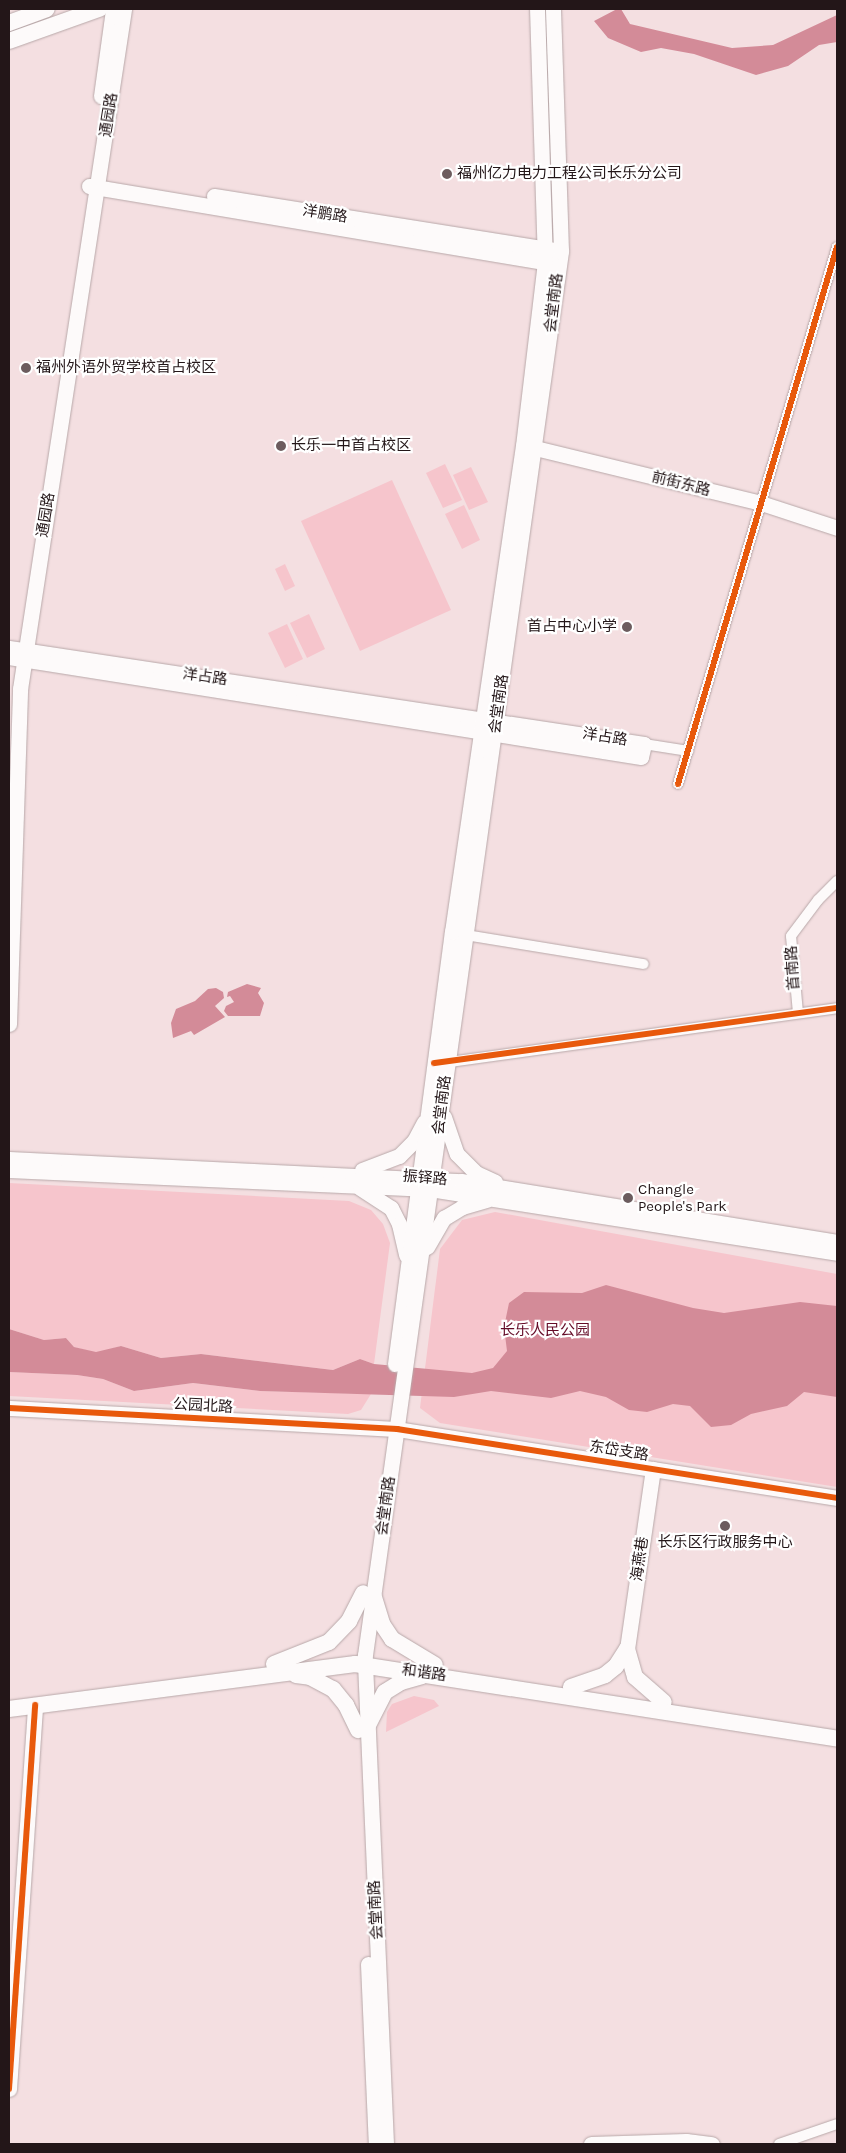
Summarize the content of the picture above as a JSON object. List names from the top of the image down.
{
  "streets": {
    "main road": [
      "通园路",
      "洋鹏路",
      "会堂南路",
      "前街东路",
      "洋占路",
      "振铎路",
      "公园北路",
      "东岱支路",
      "海燕巷",
      "和谐路"
    ],
    "street": ["首南路"]
  },
  "crossings": [
    ["通园路", "洋鹏路"],
    ["通园路", "洋占路"],
    ["洋鹏路", "会堂南路"],
    ["会堂南路", "前街东路"],
    ["会堂南路", "洋占路"],
    ["会堂南路", "振铎路"],
    ["会堂南路", "公园北路"],
    ["会堂南路", "东岱支路"],
    ["会堂南路", "和谐路"],
    ["公园北路", "东岱支路"],
    ["东岱支路", "海燕巷"]
  ],
  "parks": ["长乐人民公园"],
  "places": [
    "福州亿力电力工程公司长乐分公司",
    "福州外语外贸学校首占校区",
    "长乐一中首占校区",
    "首占中心小学",
    "Changle People's Park",
    "长乐区行政服务中心"
  ]
}
